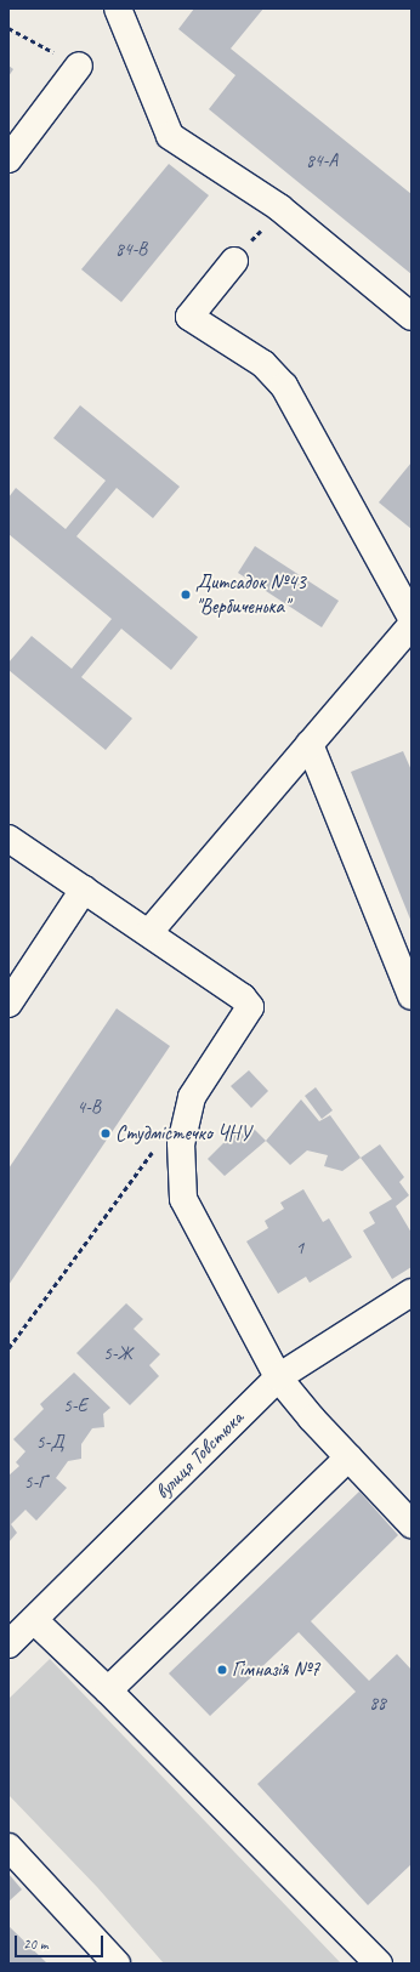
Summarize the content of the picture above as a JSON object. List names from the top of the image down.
{
  "streets": {
    "street": ["вулиця Товстюка"]
  },
  "places": ["Дитсадок №43 \"Вербиченька\"", "Студмістечко ЧНУ", "Гімназія №7"],
  "house_numbers": [
    "84-А",
    "84-В",
    "4-В",
    "1",
    "5-Ж",
    "5-Е",
    "5-Д",
    "5-Г",
    "88"
  ],
  "scale_bar": "20 m"
}
